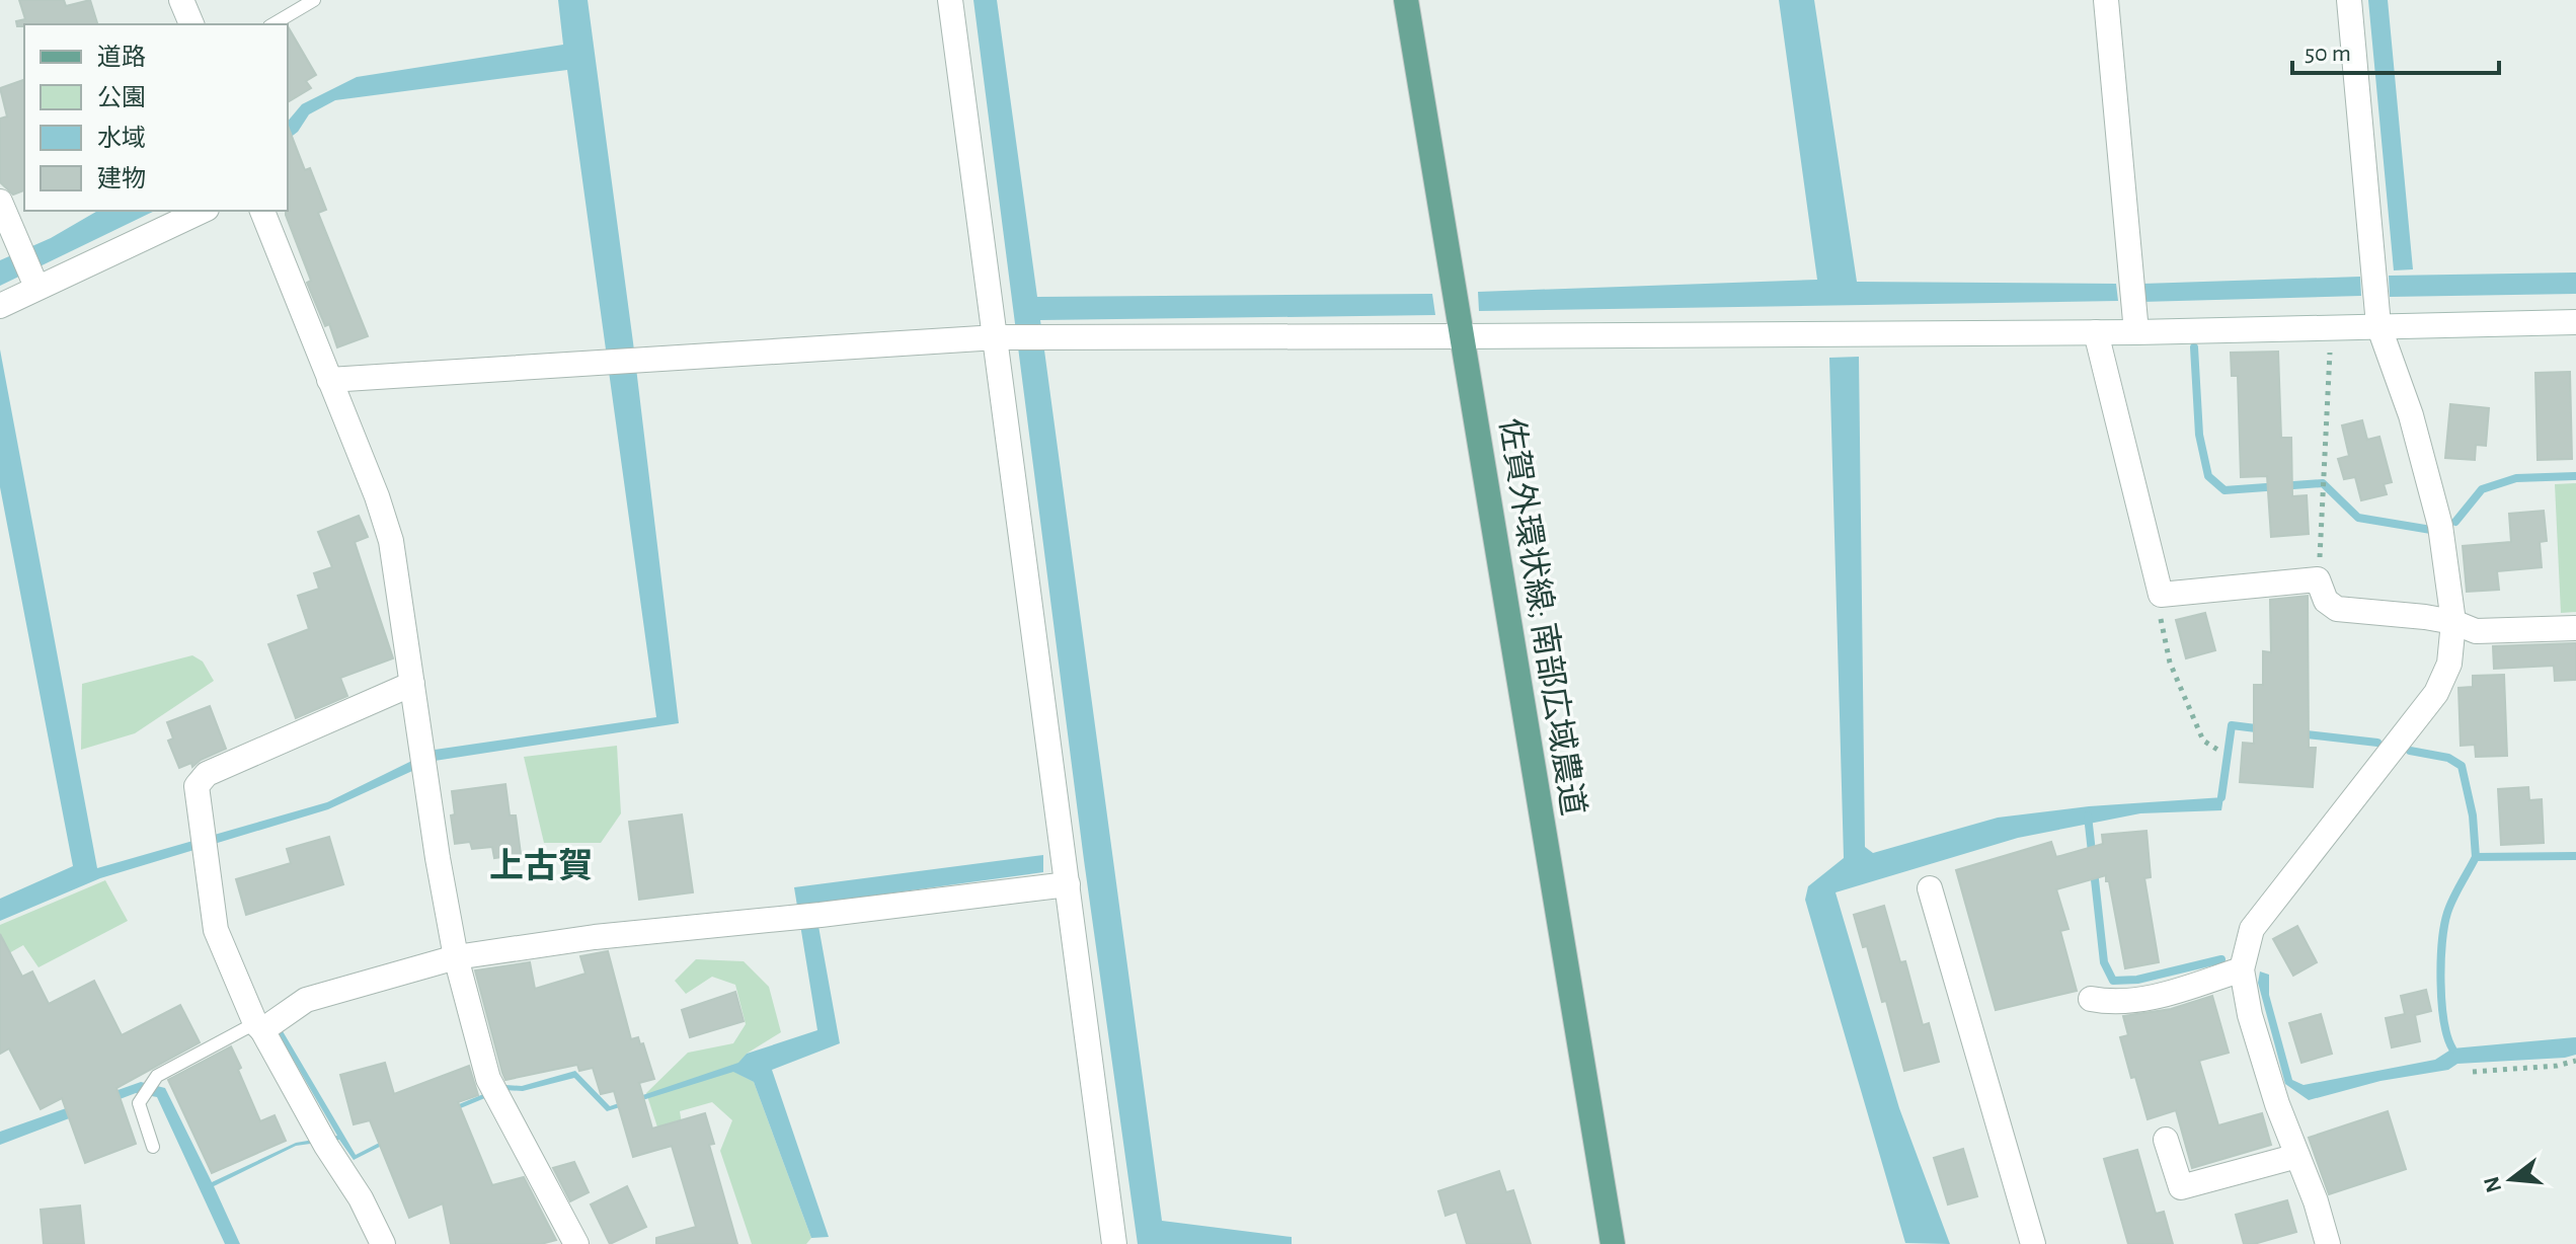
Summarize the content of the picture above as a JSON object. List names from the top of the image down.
{
  "streets": {
    "main road": ["佐賀外環状線; 南部広域農道"]
  },
  "districts": ["上古賀"],
  "legend": [
    "道路",
    "公園",
    "水域",
    "建物"
  ],
  "scale_bar": "50 m",
  "north": "left"
}
